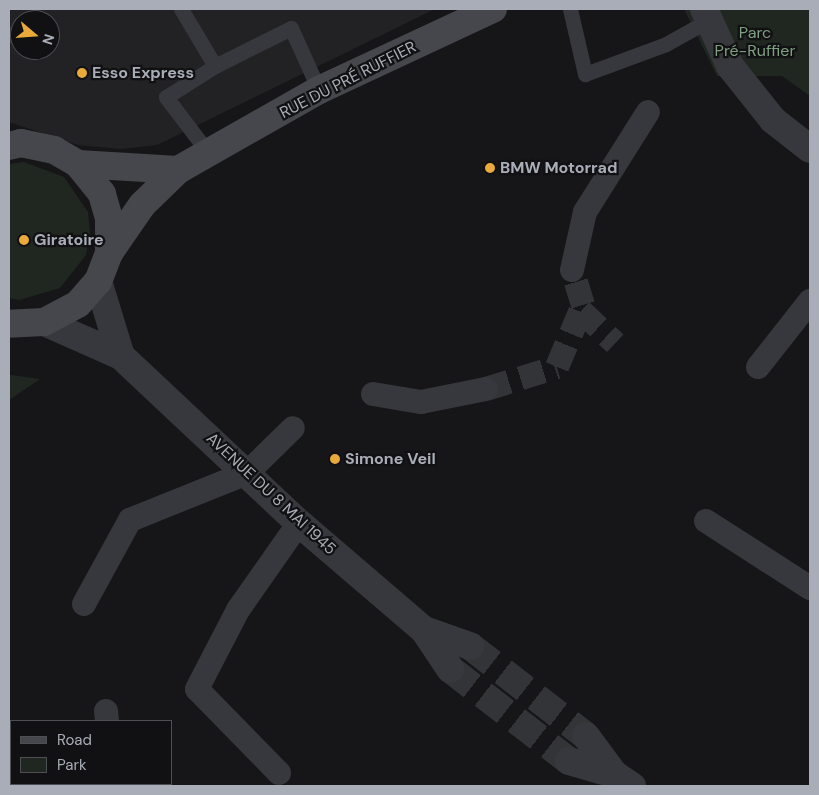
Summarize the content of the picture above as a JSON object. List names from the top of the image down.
{
  "streets": {
    "main road": ["RUE DU PRÉ RUFFIER"],
    "street": ["AVENUE DU 8 MAI 1945"]
  },
  "parks": ["Parc Pré-Ruffier"],
  "places": [
    "Esso Express",
    "BMW Motorrad",
    "Giratoire",
    "Simone Veil"
  ],
  "legend": ["Road", "Park"],
  "north": "right"
}
